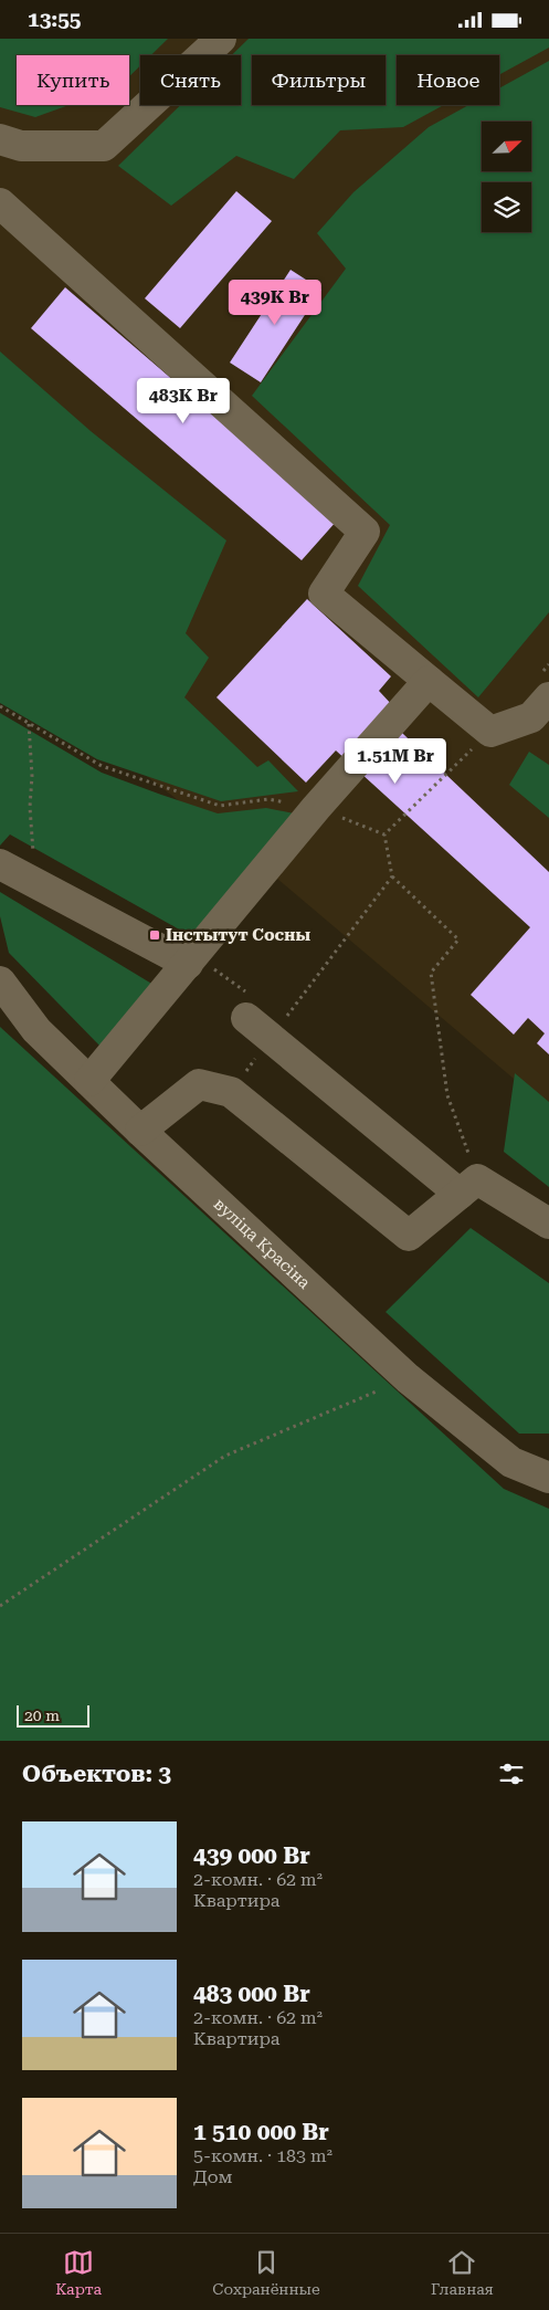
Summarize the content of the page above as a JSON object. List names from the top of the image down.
{
  "streets": {
    "street": ["вуліца Красіна"]
  },
  "places": {
    "transit": ["Інстытут Сосны"]
  },
  "scale_bar": "20 m",
  "north": "top right",
  "page": {
    "status": "13:55",
    "chip": [
      "Купить",
      "Снять",
      "Фильтры",
      "Новое"
    ],
    "price": ["439K Br", "483K Br", "1.51M Br"],
    "scale": "20 m",
    "heading": "Объектов: 3",
    "list": [
      {
        "name": "439 000 Br",
        "note": "2-комн. · 62 m² · Квартира"
      },
      {
        "name": "483 000 Br",
        "note": "2-комн. · 62 m² · Квартира"
      },
      {
        "name": "1 510 000 Br",
        "note": "5-комн. · 183 m² · Дом"
      }
    ],
    "tabs": ["Карта", "Сохранённые", "Главная"]
  }
}
